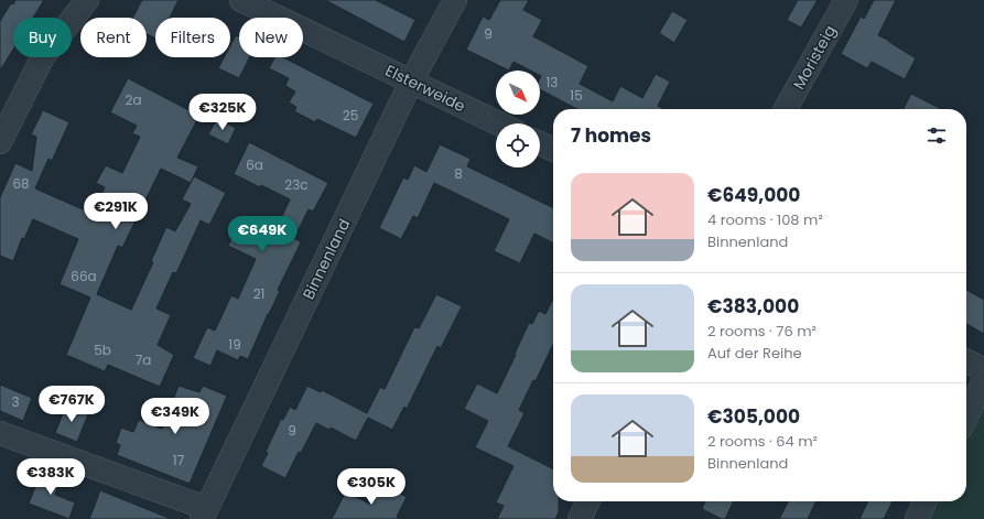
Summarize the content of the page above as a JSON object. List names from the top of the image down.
{
  "streets": {
    "street": ["Moristeig", "Elsterweide", "Binnenland"]
  },
  "crossings": [
    ["Elsterweide", "Binnenland"]
  ],
  "house_numbers": [
    "9",
    "13",
    "15",
    "2a",
    "25",
    "6a",
    "8",
    "68",
    "23c",
    "66a",
    "21",
    "19",
    "5b",
    "7a",
    "3",
    "9",
    "17"
  ],
  "north": "bottom right",
  "page": {
    "chip": [
      "Buy",
      "Rent",
      "Filters",
      "New"
    ],
    "price": [
      "€325K",
      "€291K",
      "€649K",
      "€767K",
      "€349K",
      "€383K",
      "€305K"
    ],
    "heading": "7 homes",
    "list": [
      {
        "name": "€649,000",
        "note": "4 rooms · 108 m² · Binnenland"
      },
      {
        "name": "€383,000",
        "note": "2 rooms · 76 m² · Auf der Reihe"
      },
      {
        "name": "€305,000",
        "note": "2 rooms · 64 m² · Binnenland"
      }
    ]
  }
}
